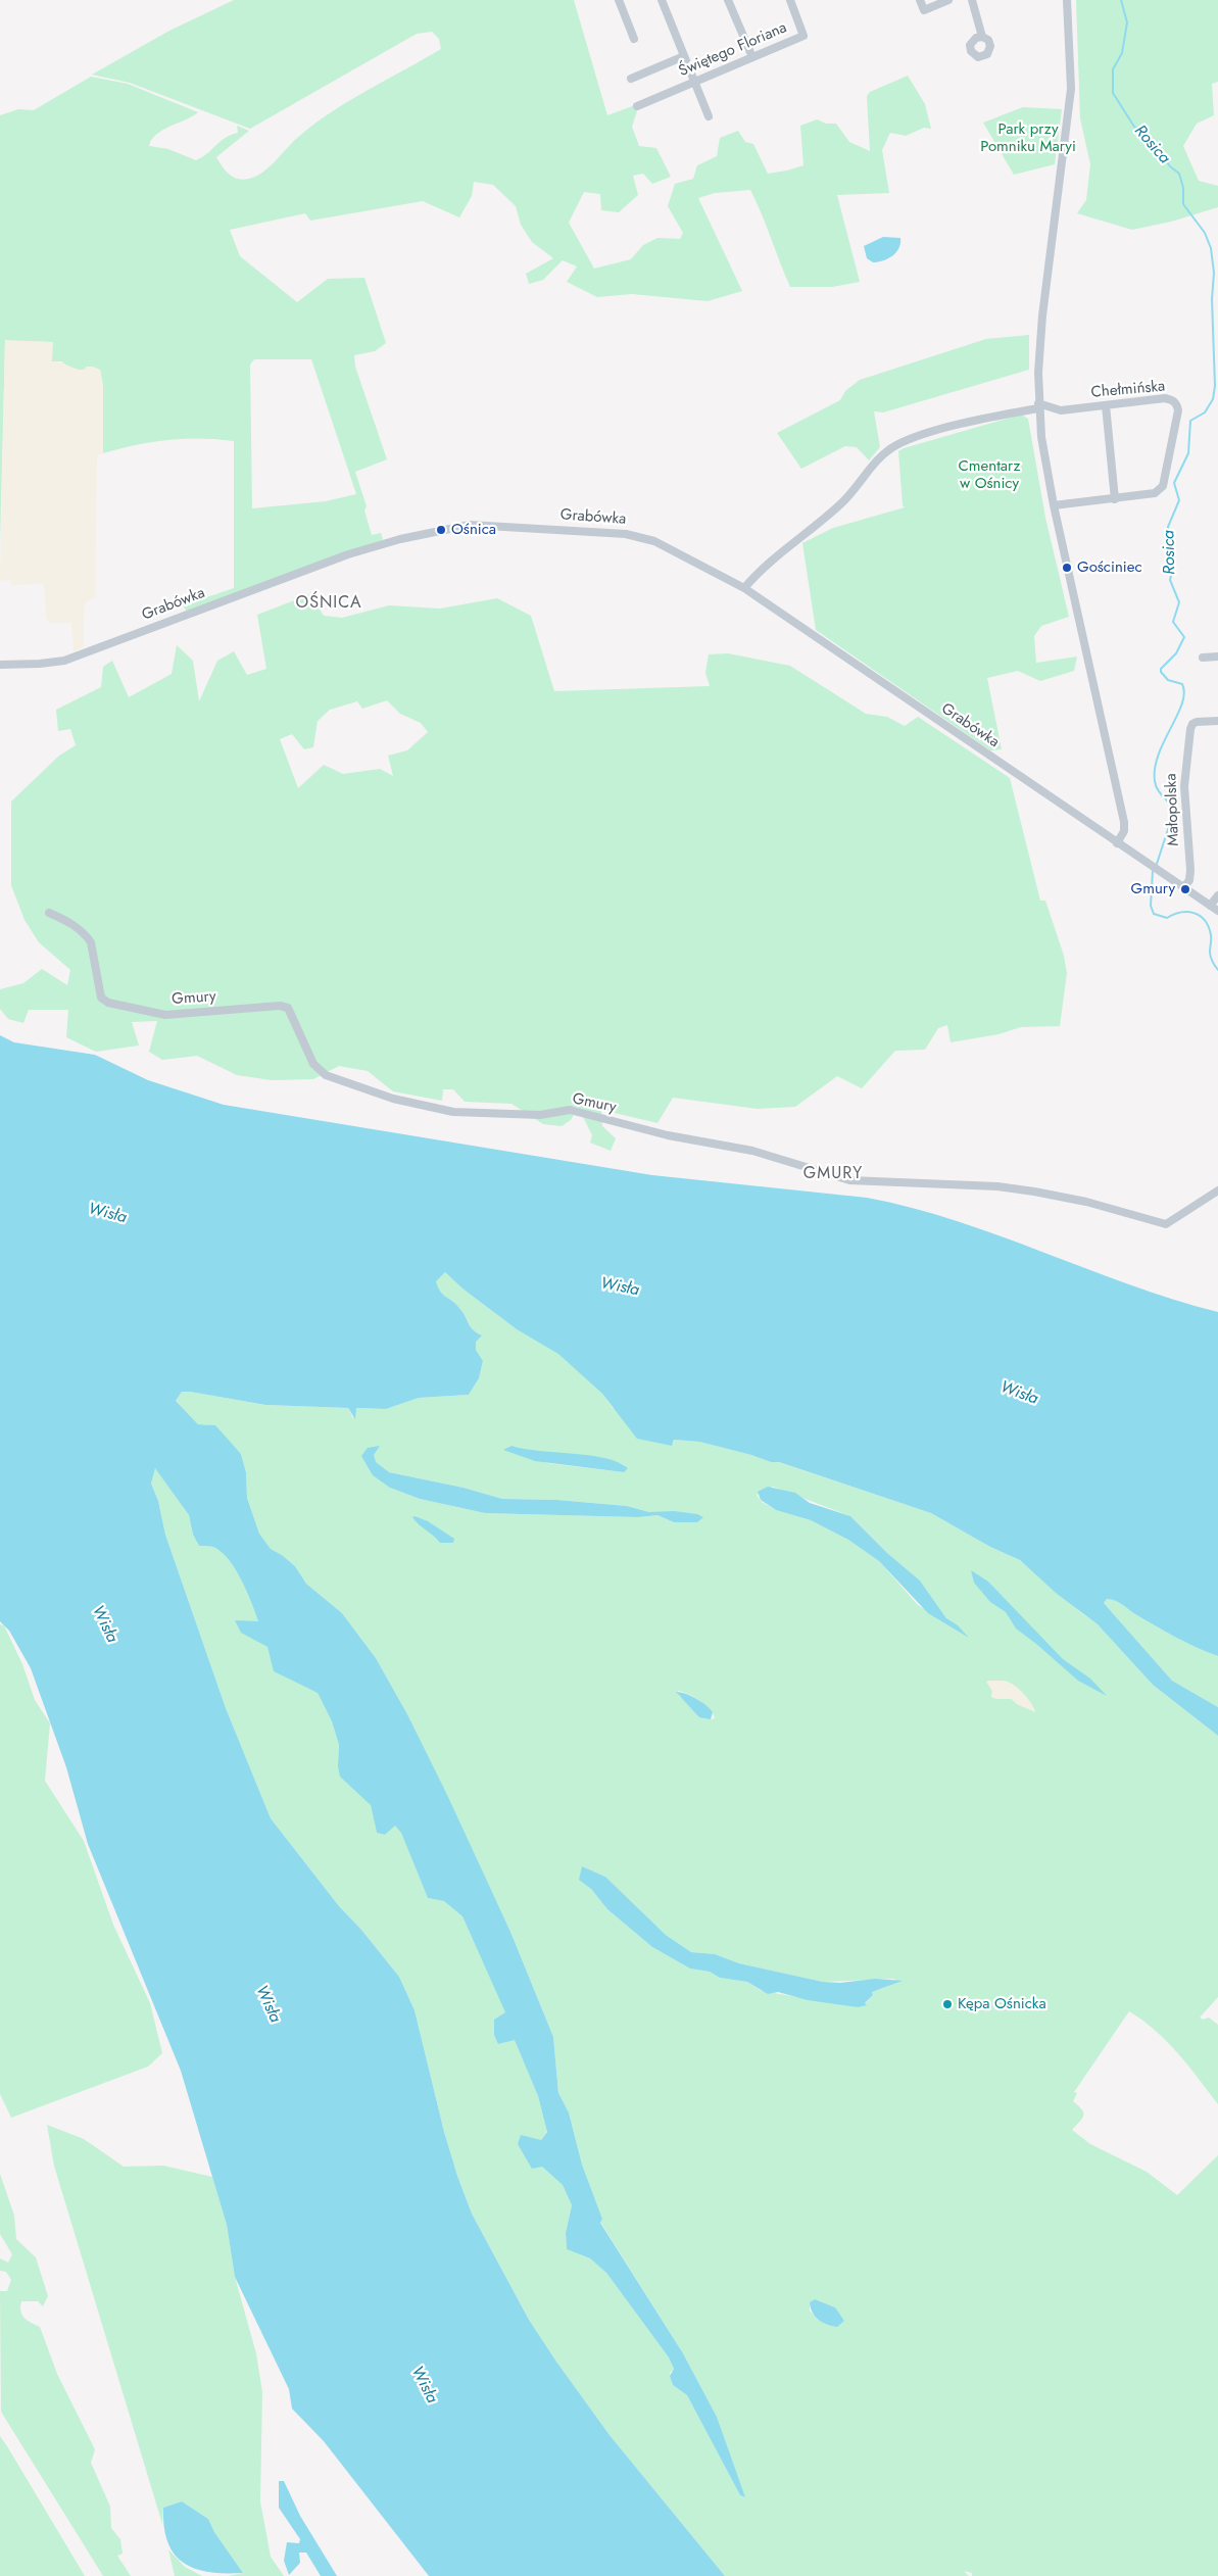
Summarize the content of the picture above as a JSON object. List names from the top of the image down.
{
  "streets": {
    "street": [
      "Świętego Floriana",
      "Chełmińska",
      "Grabówka",
      "Małopolska",
      "Gmury"
    ]
  },
  "crossings": [
    ["Grabówka", "Małopolska"]
  ],
  "districts": ["OŚNICA", "GMURY"],
  "water": ["Rosica", "Wisła"],
  "parks": ["Park przy Pomniku Maryi", "Cmentarz w Ośnicy"],
  "places": [
    "Ośnica",
    "Gościniec",
    "Gmury",
    "Kępa Ośnicka"
  ]
}
